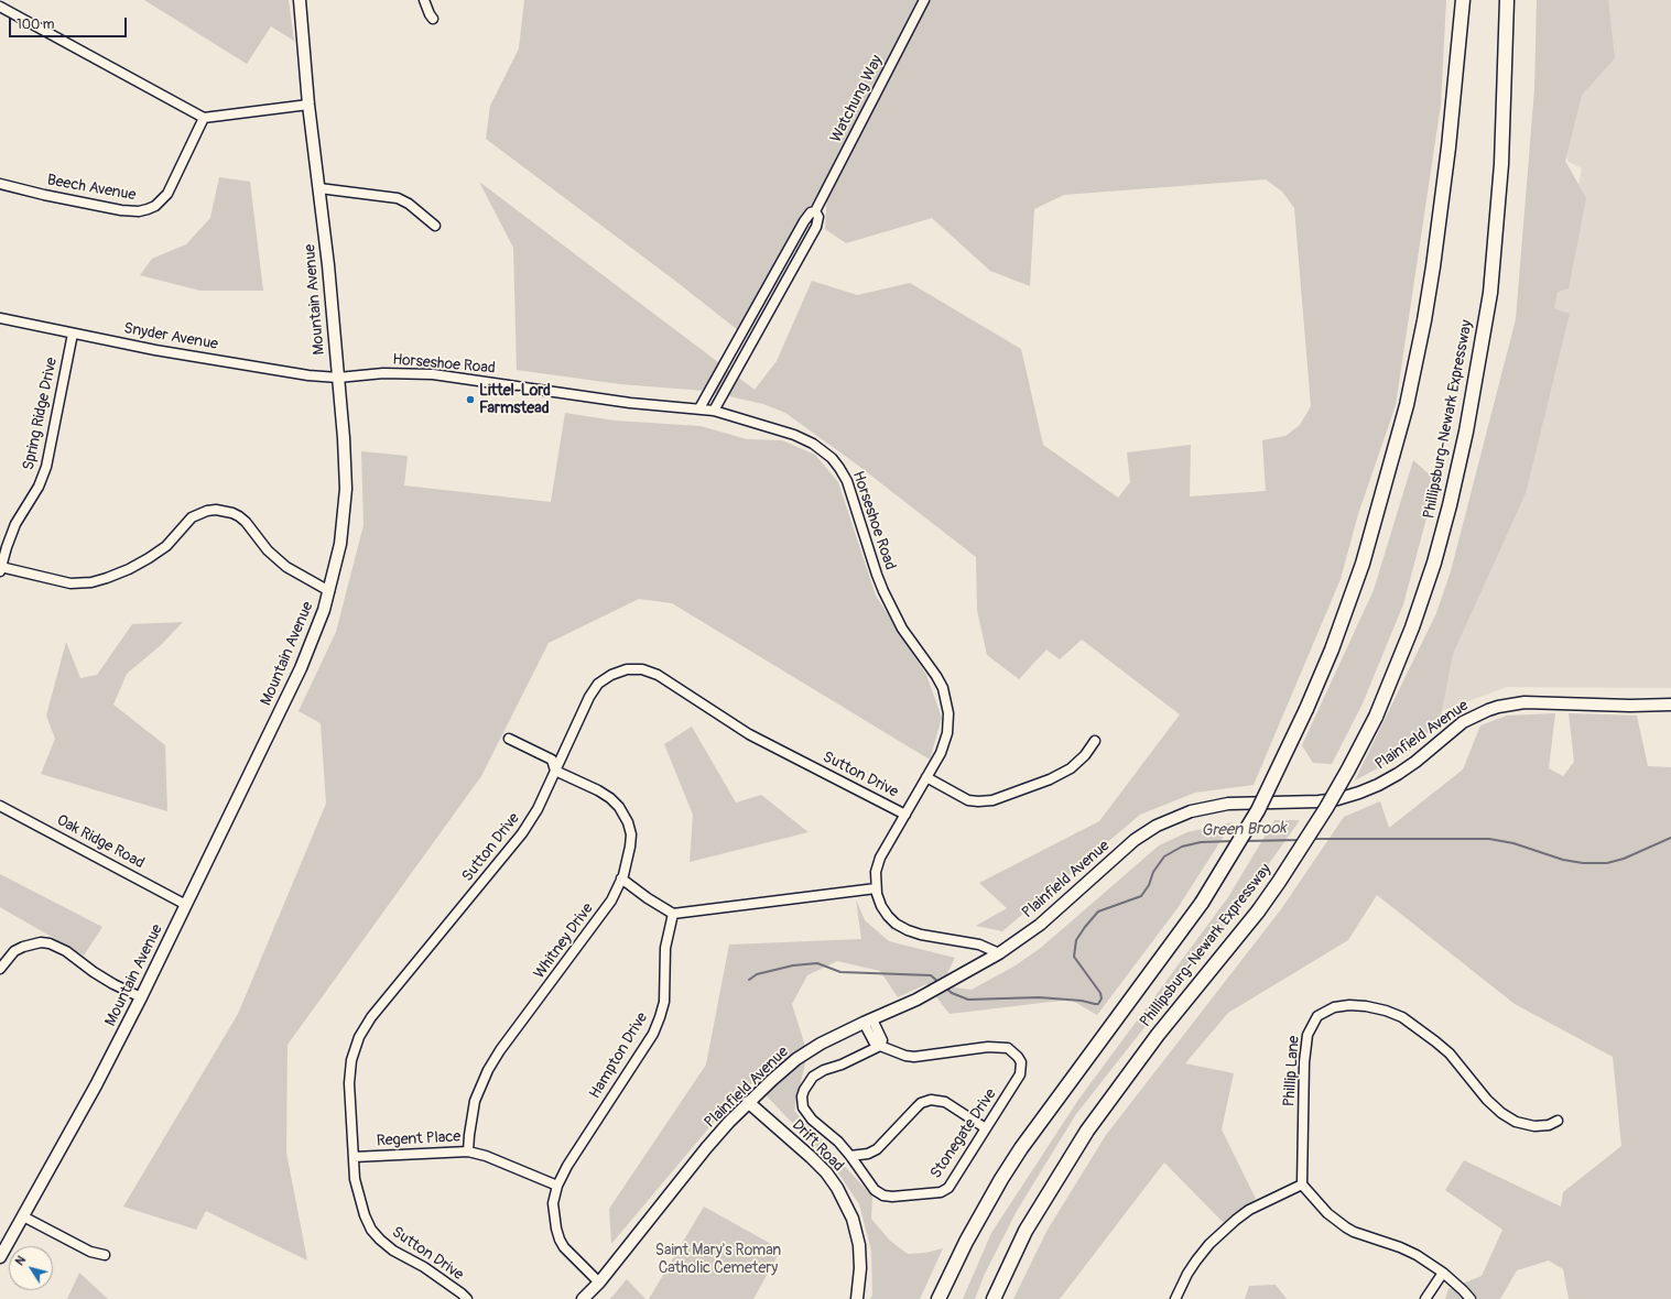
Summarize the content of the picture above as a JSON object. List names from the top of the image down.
{
  "streets": {
    "highway": ["Phillipsburg-Newark Expressway"],
    "main road": ["Mountain Avenue", "Plainfield Avenue", "Drift Road"],
    "street": [
      "Watchung Way",
      "Beech Avenue",
      "Snyder Avenue",
      "Horseshoe Road",
      "Spring Ridge Drive",
      "Sutton Drive",
      "Oak Ridge Road",
      "Whitney Drive",
      "Hampton Drive",
      "Phillip Lane",
      "Stonegate Drive",
      "Regent Place"
    ]
  },
  "crossings": [
    ["Watchung Way", "Horseshoe Road"],
    ["Mountain Avenue", "Snyder Avenue"],
    ["Mountain Avenue", "Horseshoe Road"],
    ["Mountain Avenue", "Oak Ridge Road"],
    ["Snyder Avenue", "Horseshoe Road"],
    ["Snyder Avenue", "Spring Ridge Drive"],
    ["Horseshoe Road", "Plainfield Avenue"],
    ["Horseshoe Road", "Sutton Drive"],
    ["Plainfield Avenue", "Hampton Drive"],
    ["Plainfield Avenue", "Drift Road"],
    ["Sutton Drive", "Whitney Drive"],
    ["Sutton Drive", "Regent Place"],
    ["Whitney Drive", "Regent Place"],
    ["Hampton Drive", "Regent Place"]
  ],
  "water": ["Green Brook"],
  "parks": ["Saint Mary's Roman Catholic Cemetery"],
  "places": ["Littel-Lord Farmstead"],
  "scale_bar": "100 m",
  "north": "top left"
}
